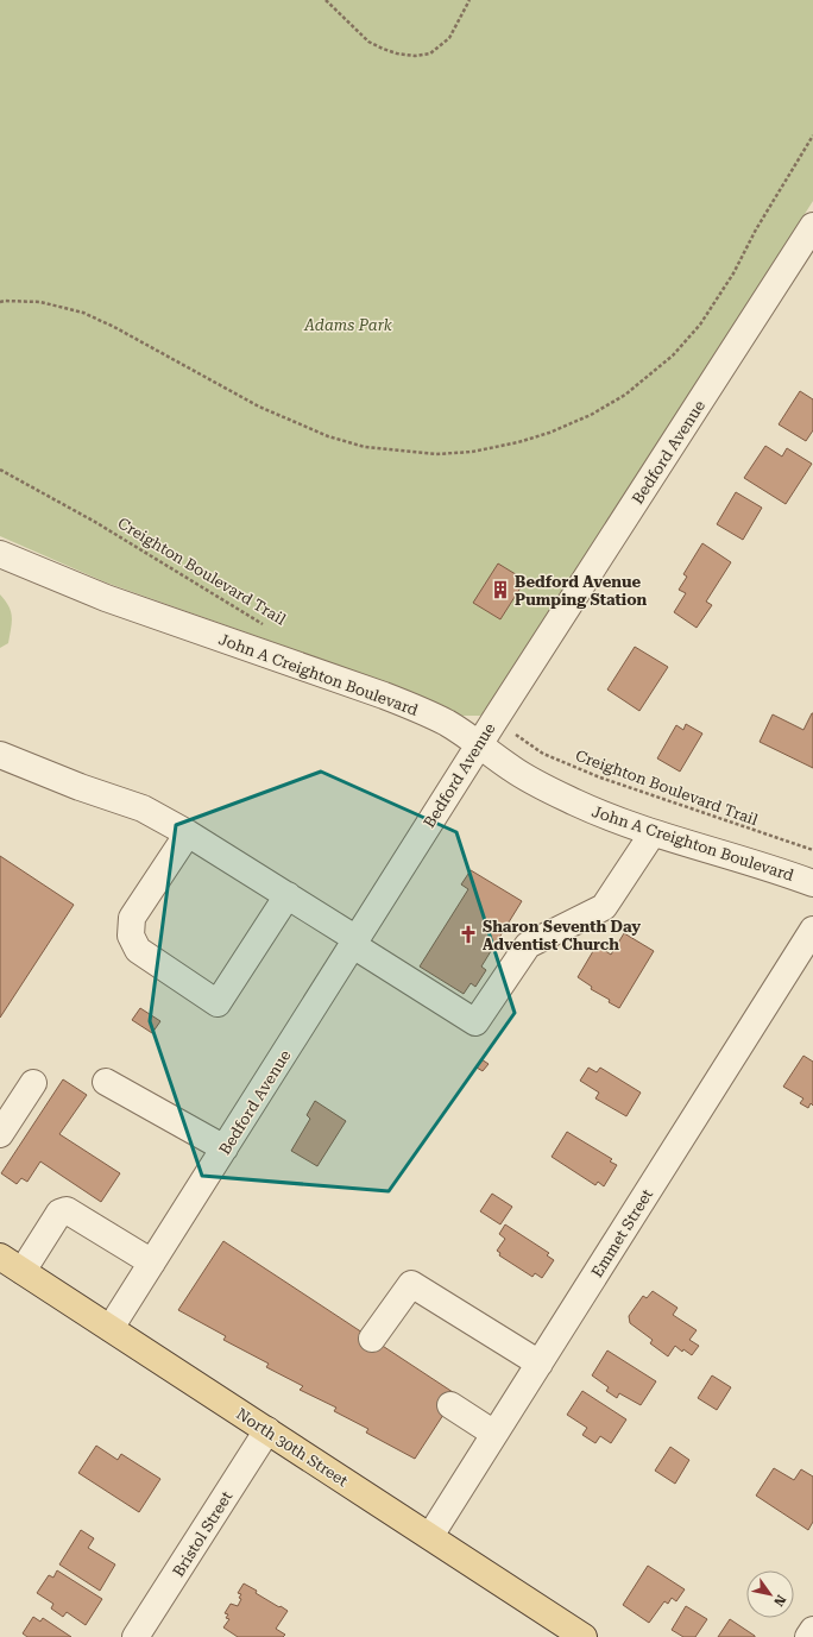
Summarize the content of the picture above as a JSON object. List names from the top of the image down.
{
  "streets": {
    "main road": ["North 30th Street"],
    "street": [
      "Bedford Avenue",
      "John A Creighton Boulevard",
      "Emmet Street",
      "Bristol Street"
    ],
    "path": ["Creighton Boulevard Trail"]
  },
  "crossings": [
    ["Bedford Avenue", "John A Creighton Boulevard"],
    ["Bedford Avenue", "North 30th Street"],
    ["Emmet Street", "North 30th Street"],
    ["North 30th Street", "Bristol Street"]
  ],
  "parks": ["Adams Park"],
  "places": {
    "building": ["Bedford Avenue Pumping Station"],
    "church": ["Sharon Seventh Day Adventist Church"]
  },
  "north": "bottom right"
}
